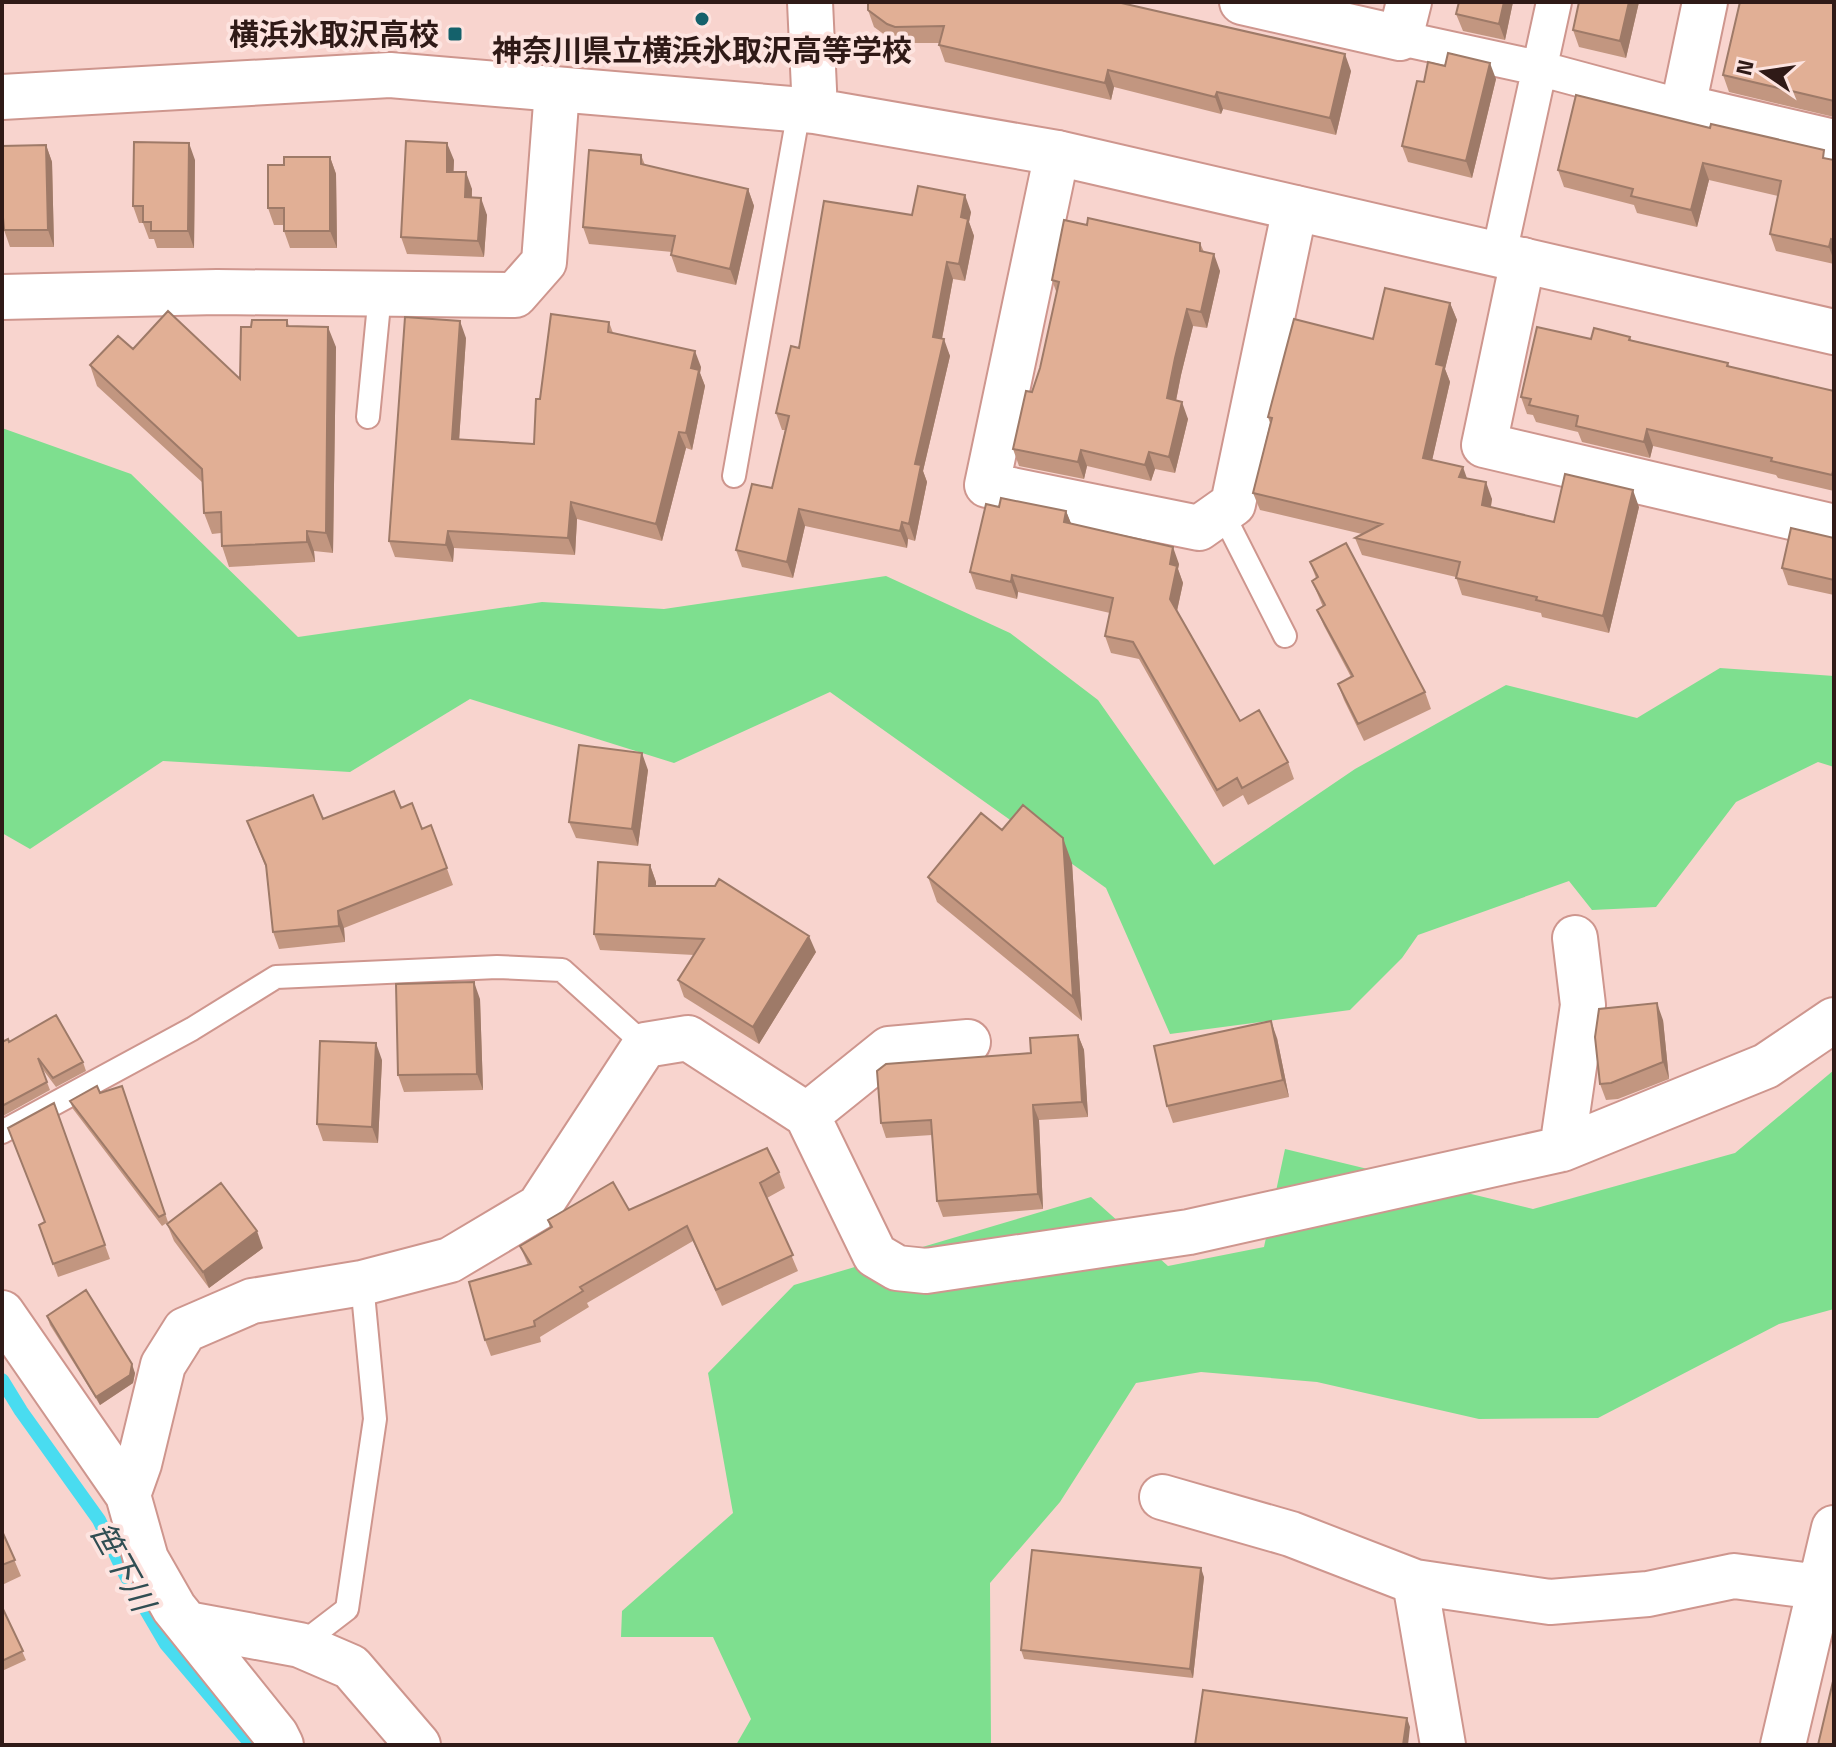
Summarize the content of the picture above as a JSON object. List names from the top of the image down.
{
  "water": ["笹下川"],
  "places": {
    "other": ["神奈川県立横浜氷取沢高等学校"],
    "transit": ["横浜氷取沢高校"]
  },
  "north": "left"
}
